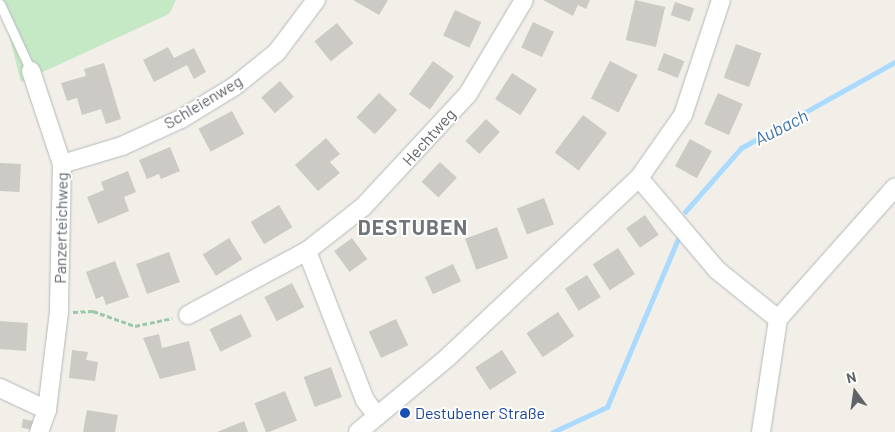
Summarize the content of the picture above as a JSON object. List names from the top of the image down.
{
  "streets": {
    "street": ["Schleienweg", "Hechtweg", "Panzerteichweg"]
  },
  "crossings": [
    ["Schleienweg", "Panzerteichweg"]
  ],
  "districts": ["DESTUBEN"],
  "water": ["Aubach"],
  "places": ["Destubener Straße"],
  "north": "top"
}
